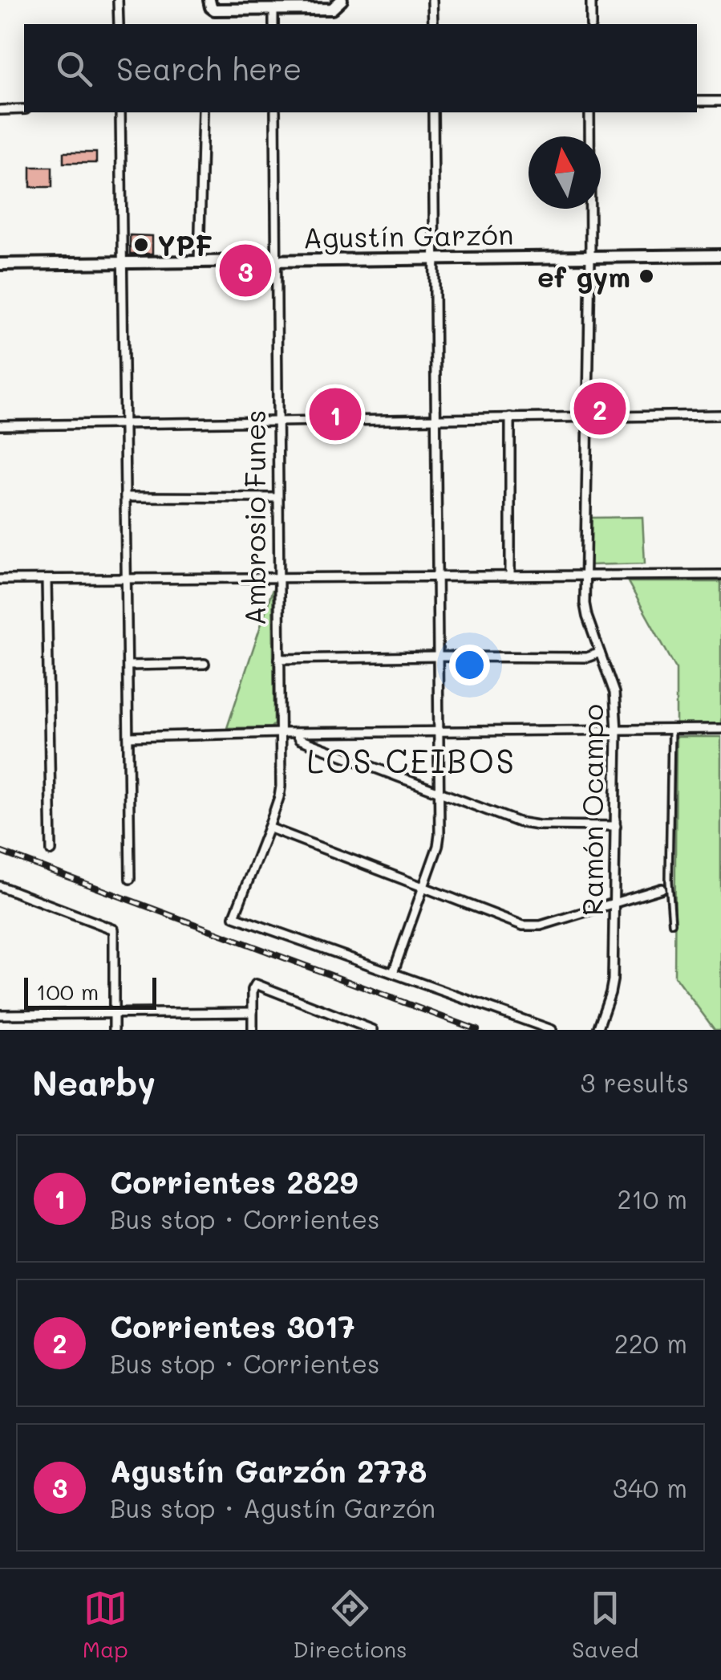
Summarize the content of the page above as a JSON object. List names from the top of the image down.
{
  "streets": {
    "main road": ["Agustín Garzón"],
    "street": ["Ambrosio Funes", "Ramón Ocampo"]
  },
  "crossings": [
    ["Agustín Garzón", "Ambrosio Funes"],
    ["Agustín Garzón", "Ramón Ocampo"]
  ],
  "districts": ["LOS CEIBOS"],
  "places": ["YPF", "ef gym"],
  "scale_bar": "100 m",
  "north": "top",
  "page": {
    "search": "Search here",
    "pins": ["3", "2", "1"],
    "scale": "100 m",
    "heading": ["Nearby", "3 results"],
    "list": [
      {
        "mark": "1",
        "name": "Corrientes 2829",
        "note": "Bus stop · Corrientes",
        "value": "210 m"
      },
      {
        "mark": "2",
        "name": "Corrientes 3017",
        "note": "Bus stop · Corrientes",
        "value": "220 m"
      },
      {
        "mark": "3",
        "name": "Agustín Garzón 2778",
        "note": "Bus stop · Agustín Garzón",
        "value": "340 m"
      }
    ],
    "nav": ["Map", "Directions", "Saved"]
  }
}
